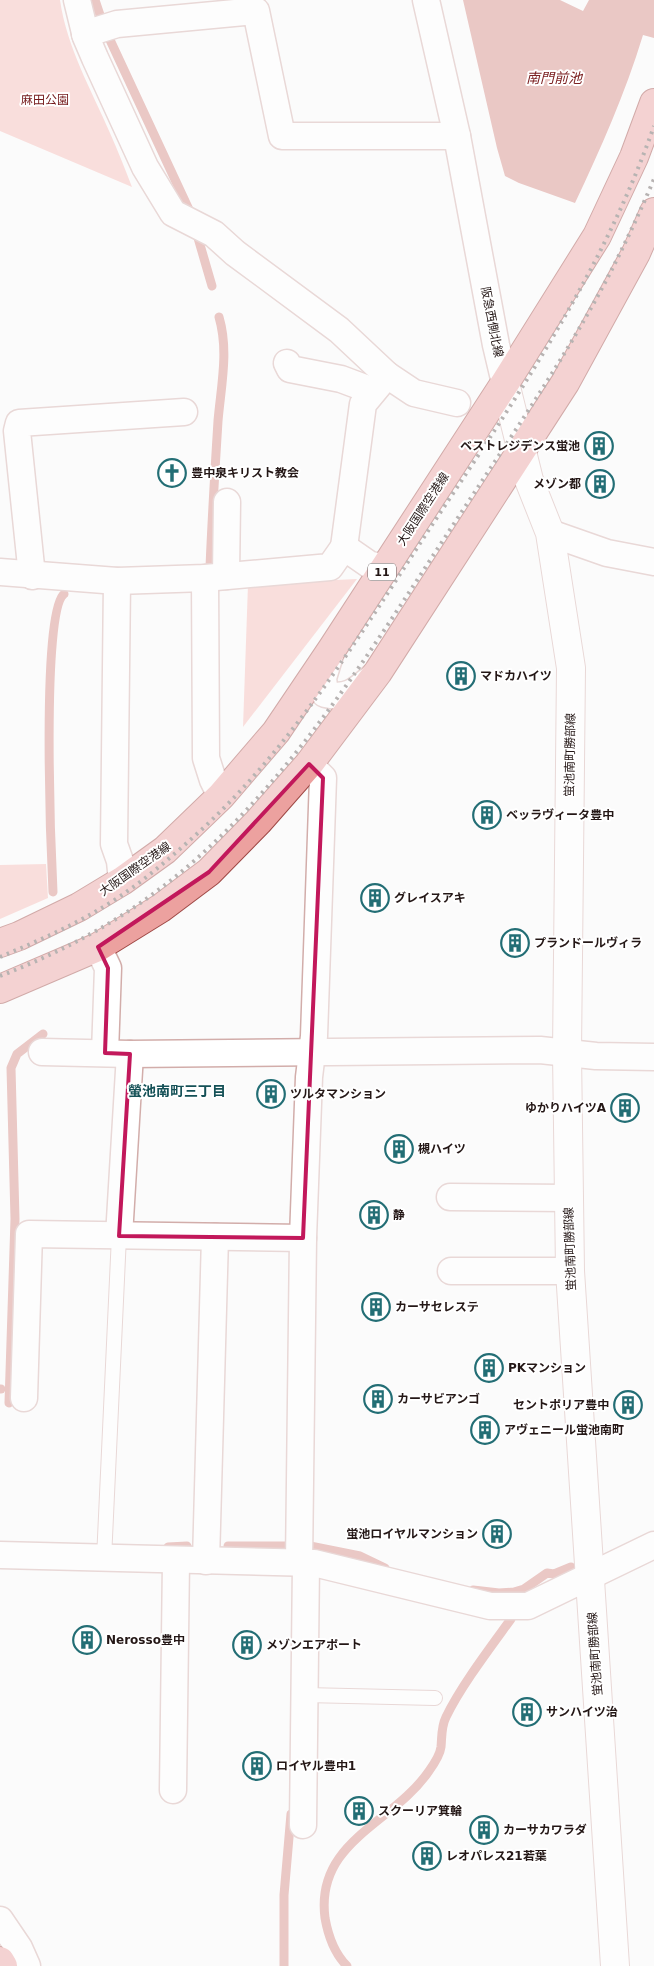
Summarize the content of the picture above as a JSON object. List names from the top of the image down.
{
  "streets": {
    "main road": ["大阪国際空港線", "11"],
    "street": ["阪急西側北線", "蛍池南町勝部線"]
  },
  "crossings": [
    ["阪急西側北線", "大阪国際空港線"],
    ["阪急西側北線", "蛍池南町勝部線"]
  ],
  "districts": ["螢池南町三丁目"],
  "water": ["南門前池"],
  "parks": ["麻田公園"],
  "places": {
    "building": [
      "ベストレジデンス蛍池",
      "メゾン都",
      "マドカハイツ",
      "ベッラヴィータ豊中",
      "グレイスアキ",
      "プランドールヴィラ",
      "ツルタマンション",
      "ゆかりハイツA",
      "槻ハイツ",
      "静",
      "カーサセレステ",
      "PKマンション",
      "カーサビアンゴ",
      "セントポリア豊中",
      "アヴェニール蛍池南町",
      "蛍池ロイヤルマンション",
      "Nerosso豊中",
      "メゾンエアポート",
      "サンハイツ治",
      "ロイヤル豊中1",
      "スクーリア箕輪",
      "カーサカワラダ",
      "レオパレス21若葉"
    ],
    "church": ["豊中泉キリスト教会"]
  }
}
